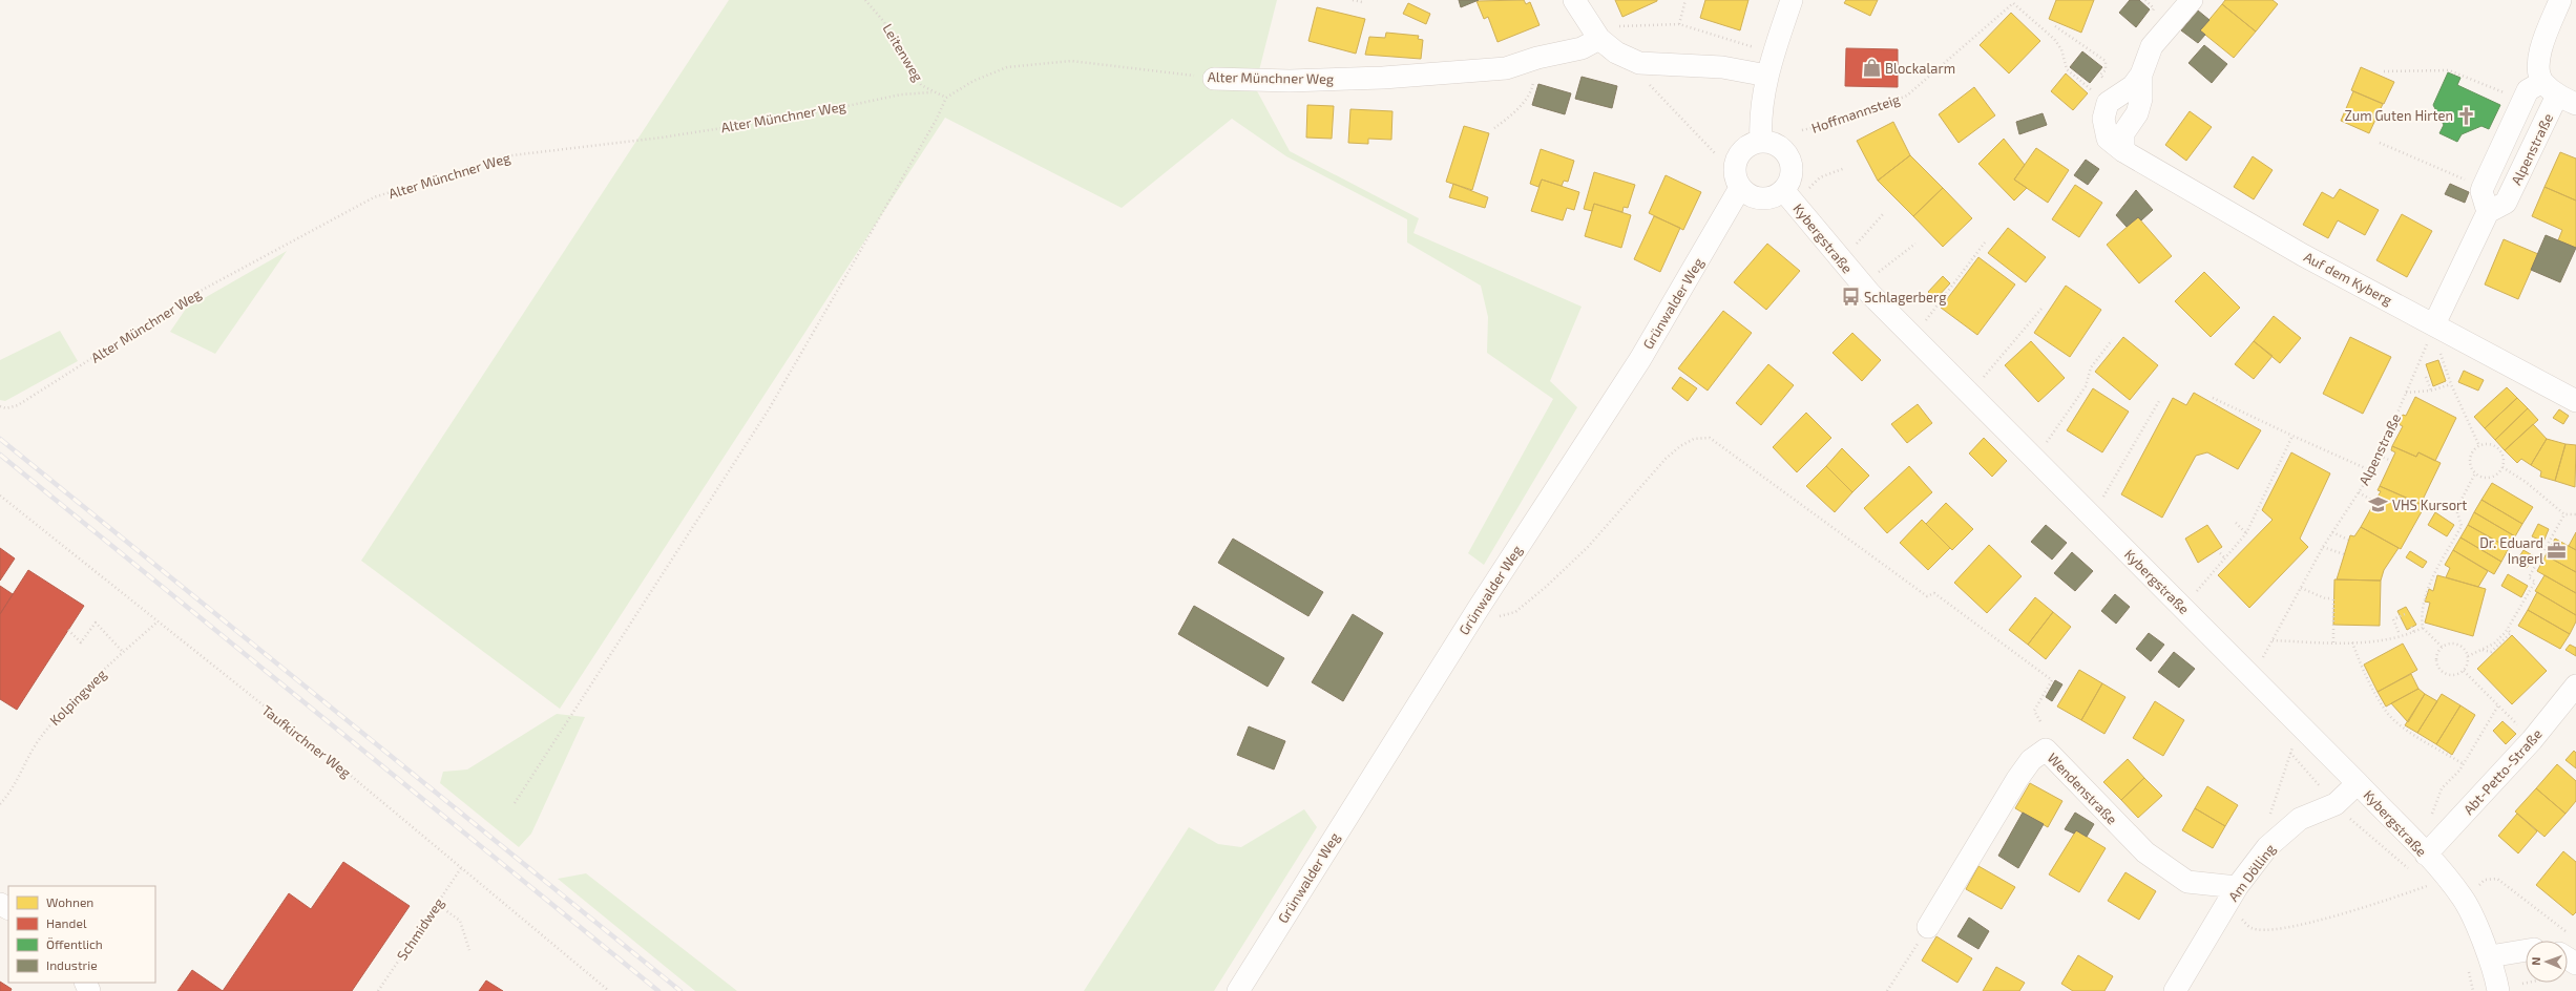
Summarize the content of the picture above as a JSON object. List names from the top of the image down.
{
  "streets": {
    "street": [
      "Alter Münchner Weg",
      "Alpenstraße",
      "Kybergstraße",
      "Auf dem Kyberg",
      "Grünwalder Weg",
      "Abt-Petto-Straße",
      "Wendenstraße",
      "Am Dölling"
    ],
    "path": [
      "Leitenweg",
      "Hoffmannsteig",
      "Kolpingweg",
      "Taufkirchner Weg",
      "Schmidweg"
    ]
  },
  "crossings": [
    ["Leitenweg", "Alter Münchner Weg"],
    ["Hoffmannsteig", "Auf dem Kyberg"],
    ["Alpenstraße", "Kybergstraße"],
    ["Alpenstraße", "Auf dem Kyberg"],
    ["Kybergstraße", "Grünwalder Weg"],
    ["Kybergstraße", "Abt-Petto-Straße"],
    ["Kybergstraße", "Am Dölling"],
    ["Kolpingweg", "Taufkirchner Weg"],
    ["Taufkirchner Weg", "Schmidweg"],
    ["Wendenstraße", "Am Dölling"]
  ],
  "places": {
    "shop": ["Blockalarm"],
    "church": ["Zum Guten Hirten"],
    "bus stop": ["Schlagerberg"],
    "school or university": ["VHS Kursort"],
    "office": ["Dr. Eduard Ingerl"]
  },
  "legend": [
    "Wohnen",
    "Handel",
    "Öffentlich",
    "Industrie"
  ],
  "north": "left"
}
